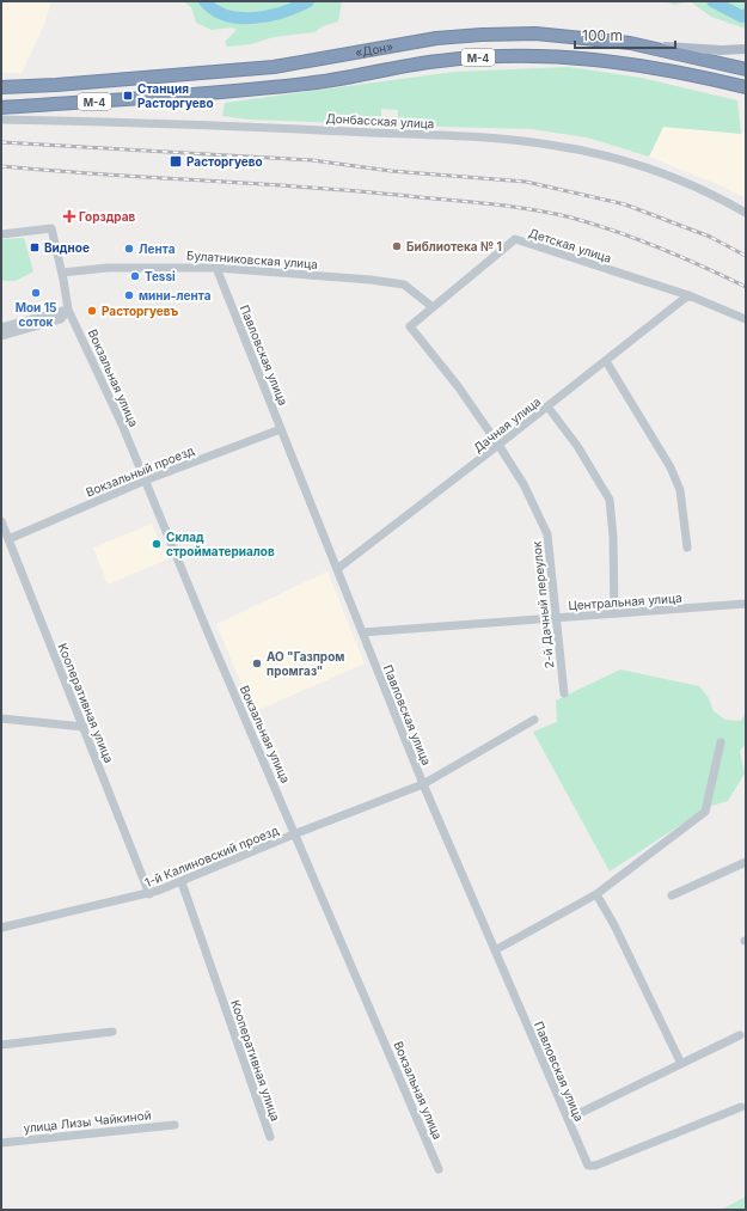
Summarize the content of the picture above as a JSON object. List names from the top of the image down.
{
  "streets": {
    "highway": ["«Дон»", "М-4"],
    "street": [
      "Донбасская улица",
      "Детская улица",
      "Булатниковская улица",
      "Павловская улица",
      "Вокзальная улица",
      "Дачная улица",
      "Вокзальный проезд",
      "Центральная улица",
      "2-й Дачный переулок",
      "Кооперативная улица",
      "1-й Калиновский проезд",
      "улица Лизы Чайкиной"
    ]
  },
  "crossings": [
    ["Детская улица", "Булатниковская улица"],
    ["Детская улица", "Дачная улица"],
    ["Детская улица", "2-й Дачный переулок"],
    ["Булатниковская улица", "Павловская улица"],
    ["Булатниковская улица", "Вокзальная улица"],
    ["Павловская улица", "Дачная улица"],
    ["Павловская улица", "Вокзальный проезд"],
    ["Павловская улица", "Центральная улица"],
    ["Павловская улица", "1-й Калиновский проезд"],
    ["Вокзальная улица", "Вокзальный проезд"],
    ["Вокзальная улица", "1-й Калиновский проезд"],
    ["Дачная улица", "2-й Дачный переулок"],
    ["Вокзальный проезд", "Кооперативная улица"],
    ["Центральная улица", "2-й Дачный переулок"],
    ["Кооперативная улица", "1-й Калиновский проезд"]
  ],
  "places": {
    "transit": ["Станция Расторгуево", "Расторгуево", "Видное"],
    "health": ["Горздрав"],
    "other": [
      "Библиотека № 1",
      "Лента",
      "Tessi",
      "Мои 15 соток",
      "мини-лента",
      "Расторгуевъ",
      "Склад стройматериалов",
      "АО \"Газпром промгаз\""
    ]
  },
  "scale_bar": "100 m"
}
